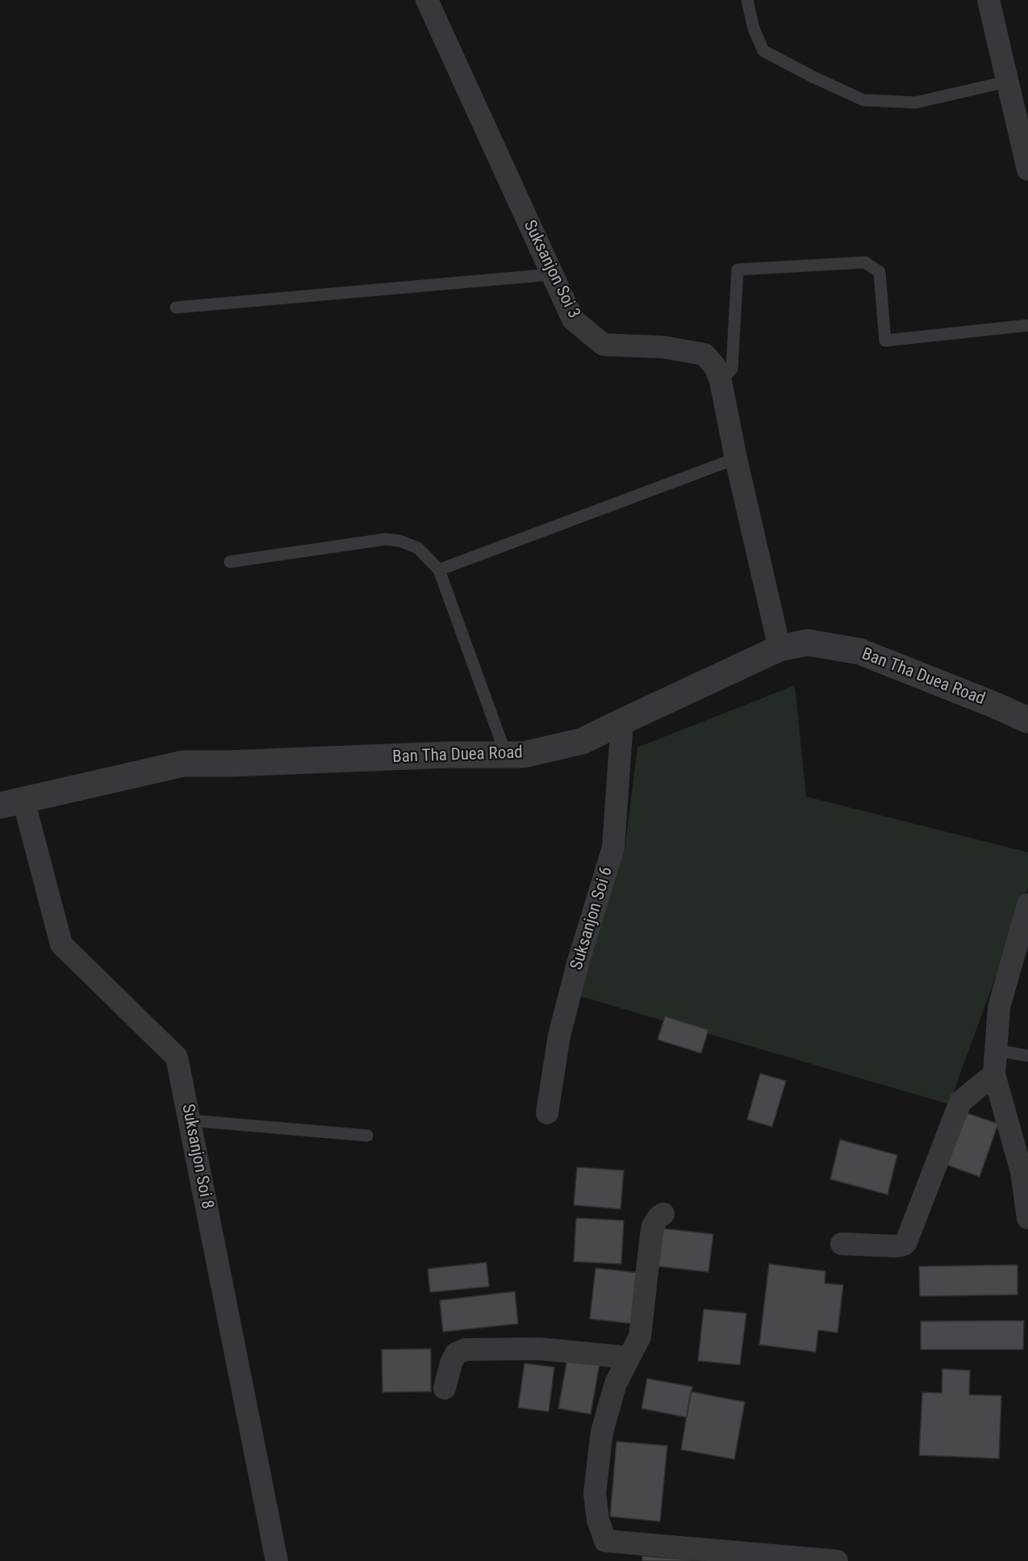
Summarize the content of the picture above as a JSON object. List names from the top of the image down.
{
  "streets": {
    "street": [
      "Suksanjon Soi 3",
      "Ban Tha Duea Road",
      "Suksanjon Soi 6",
      "Suksanjon Soi 8"
    ]
  },
  "crossings": [
    ["Suksanjon Soi 3", "Ban Tha Duea Road"],
    ["Ban Tha Duea Road", "Suksanjon Soi 6"],
    ["Ban Tha Duea Road", "Suksanjon Soi 8"]
  ]
}
